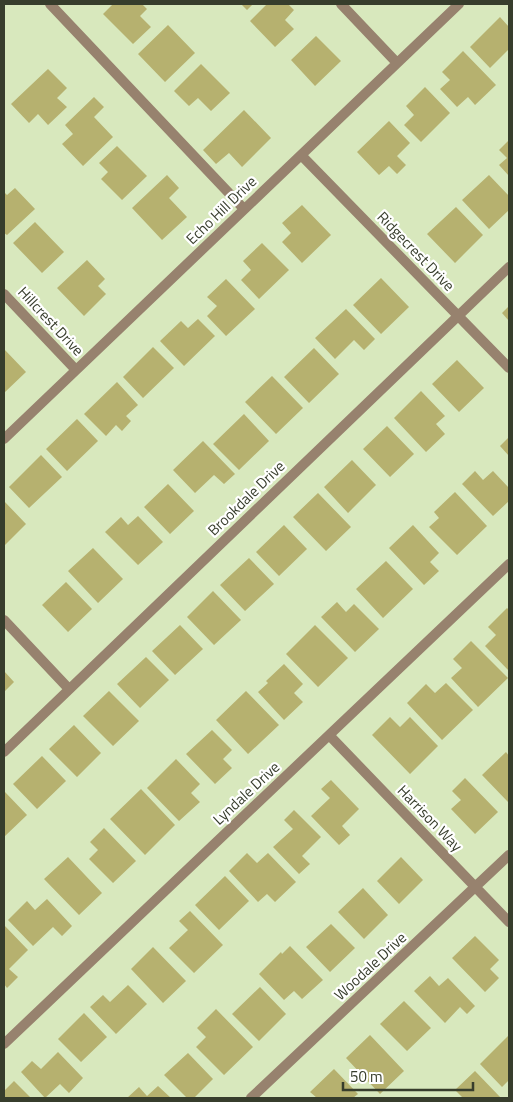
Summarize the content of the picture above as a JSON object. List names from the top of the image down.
{
  "streets": {
    "street": [
      "Echo Hill Drive",
      "Ridgecrest Drive",
      "Hillcrest Drive",
      "Brookdale Drive",
      "Lyndale Drive",
      "Harrison Way",
      "Woodale Drive"
    ]
  },
  "crossings": [
    ["Echo Hill Drive", "Ridgecrest Drive"],
    ["Echo Hill Drive", "Hillcrest Drive"],
    ["Ridgecrest Drive", "Brookdale Drive"],
    ["Lyndale Drive", "Harrison Way"],
    ["Harrison Way", "Woodale Drive"]
  ],
  "scale_bar": "50 m"
}
